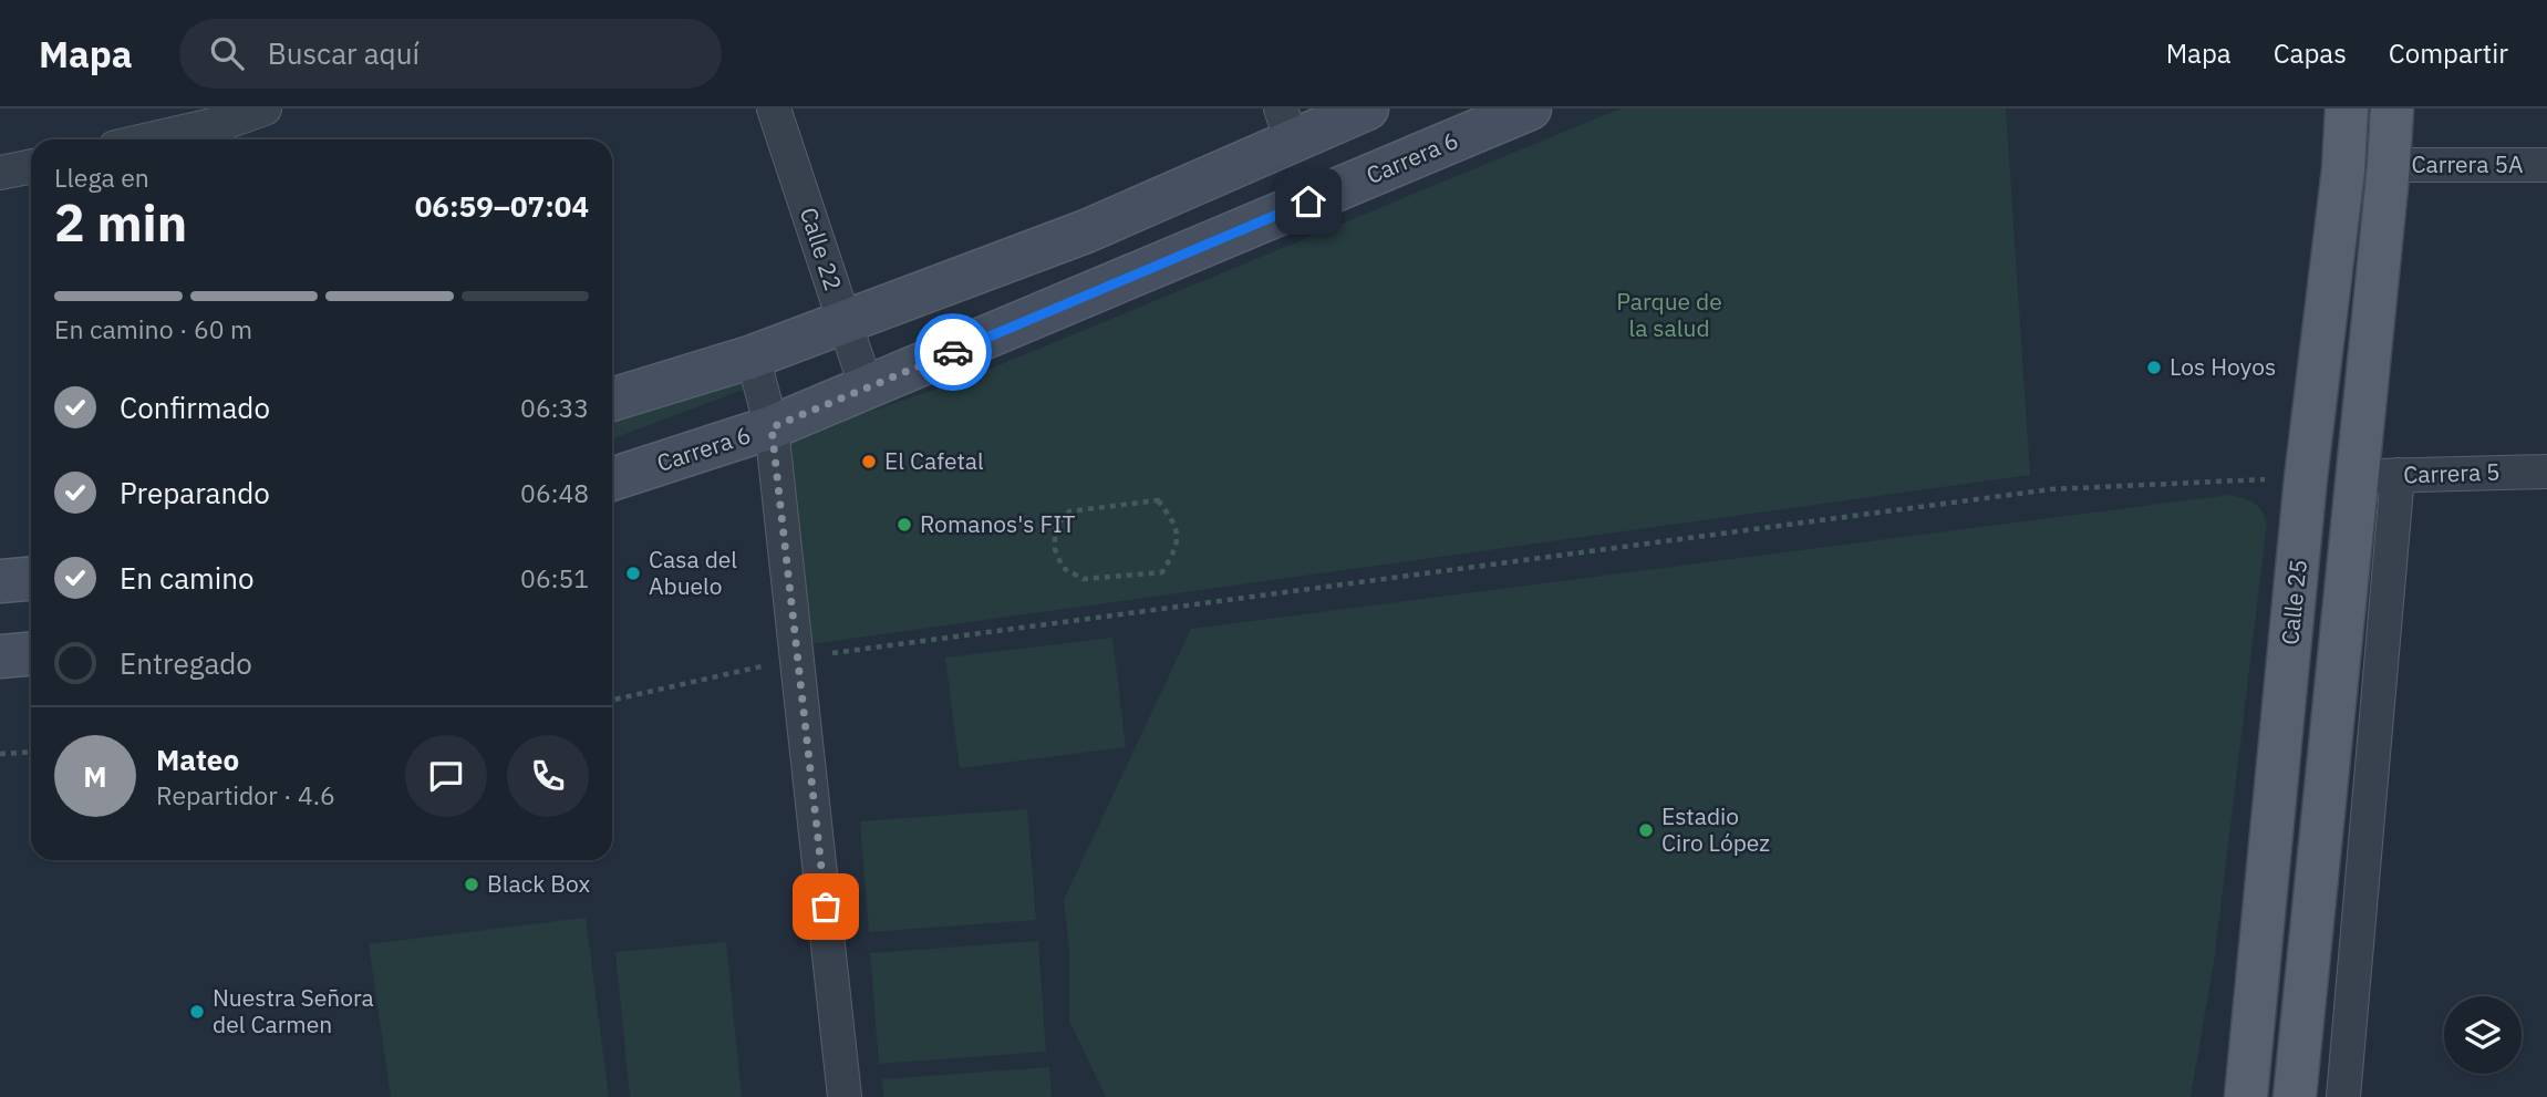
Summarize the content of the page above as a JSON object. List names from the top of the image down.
{
  "streets": {
    "main road": ["Carrera 6", "Calle 25"],
    "street": ["Carrera 5A", "Calle 22", "Carrera 5"]
  },
  "crossings": [
    ["Carrera 6", "Calle 22"],
    ["Carrera 5A", "Calle 25"],
    ["Carrera 5", "Calle 25"]
  ],
  "parks": ["Parque de la salud"],
  "places": [
    "Los Hoyos",
    "El Cafetal",
    "Romanos's FIT",
    "Casa del Abuelo",
    "Estadio Ciro López",
    "Black Box",
    "Nuestra Señora del Carmen"
  ],
  "page": {
    "header": "Mapa",
    "search": "Buscar aquí",
    "nav": ["Mapa", "Capas", "Compartir"],
    "heading": ["2 min", "Llega en", "06:59–07:04"],
    "panel": ["Mateo", "Repartidor · 4.6"],
    "bar": "En camino · 60 m",
    "list": [
      ["Confirmado", "06:33"],
      ["Preparando", "06:48"],
      ["En camino", "06:51"],
      "Entregado"
    ],
    "round": "M"
  }
}
